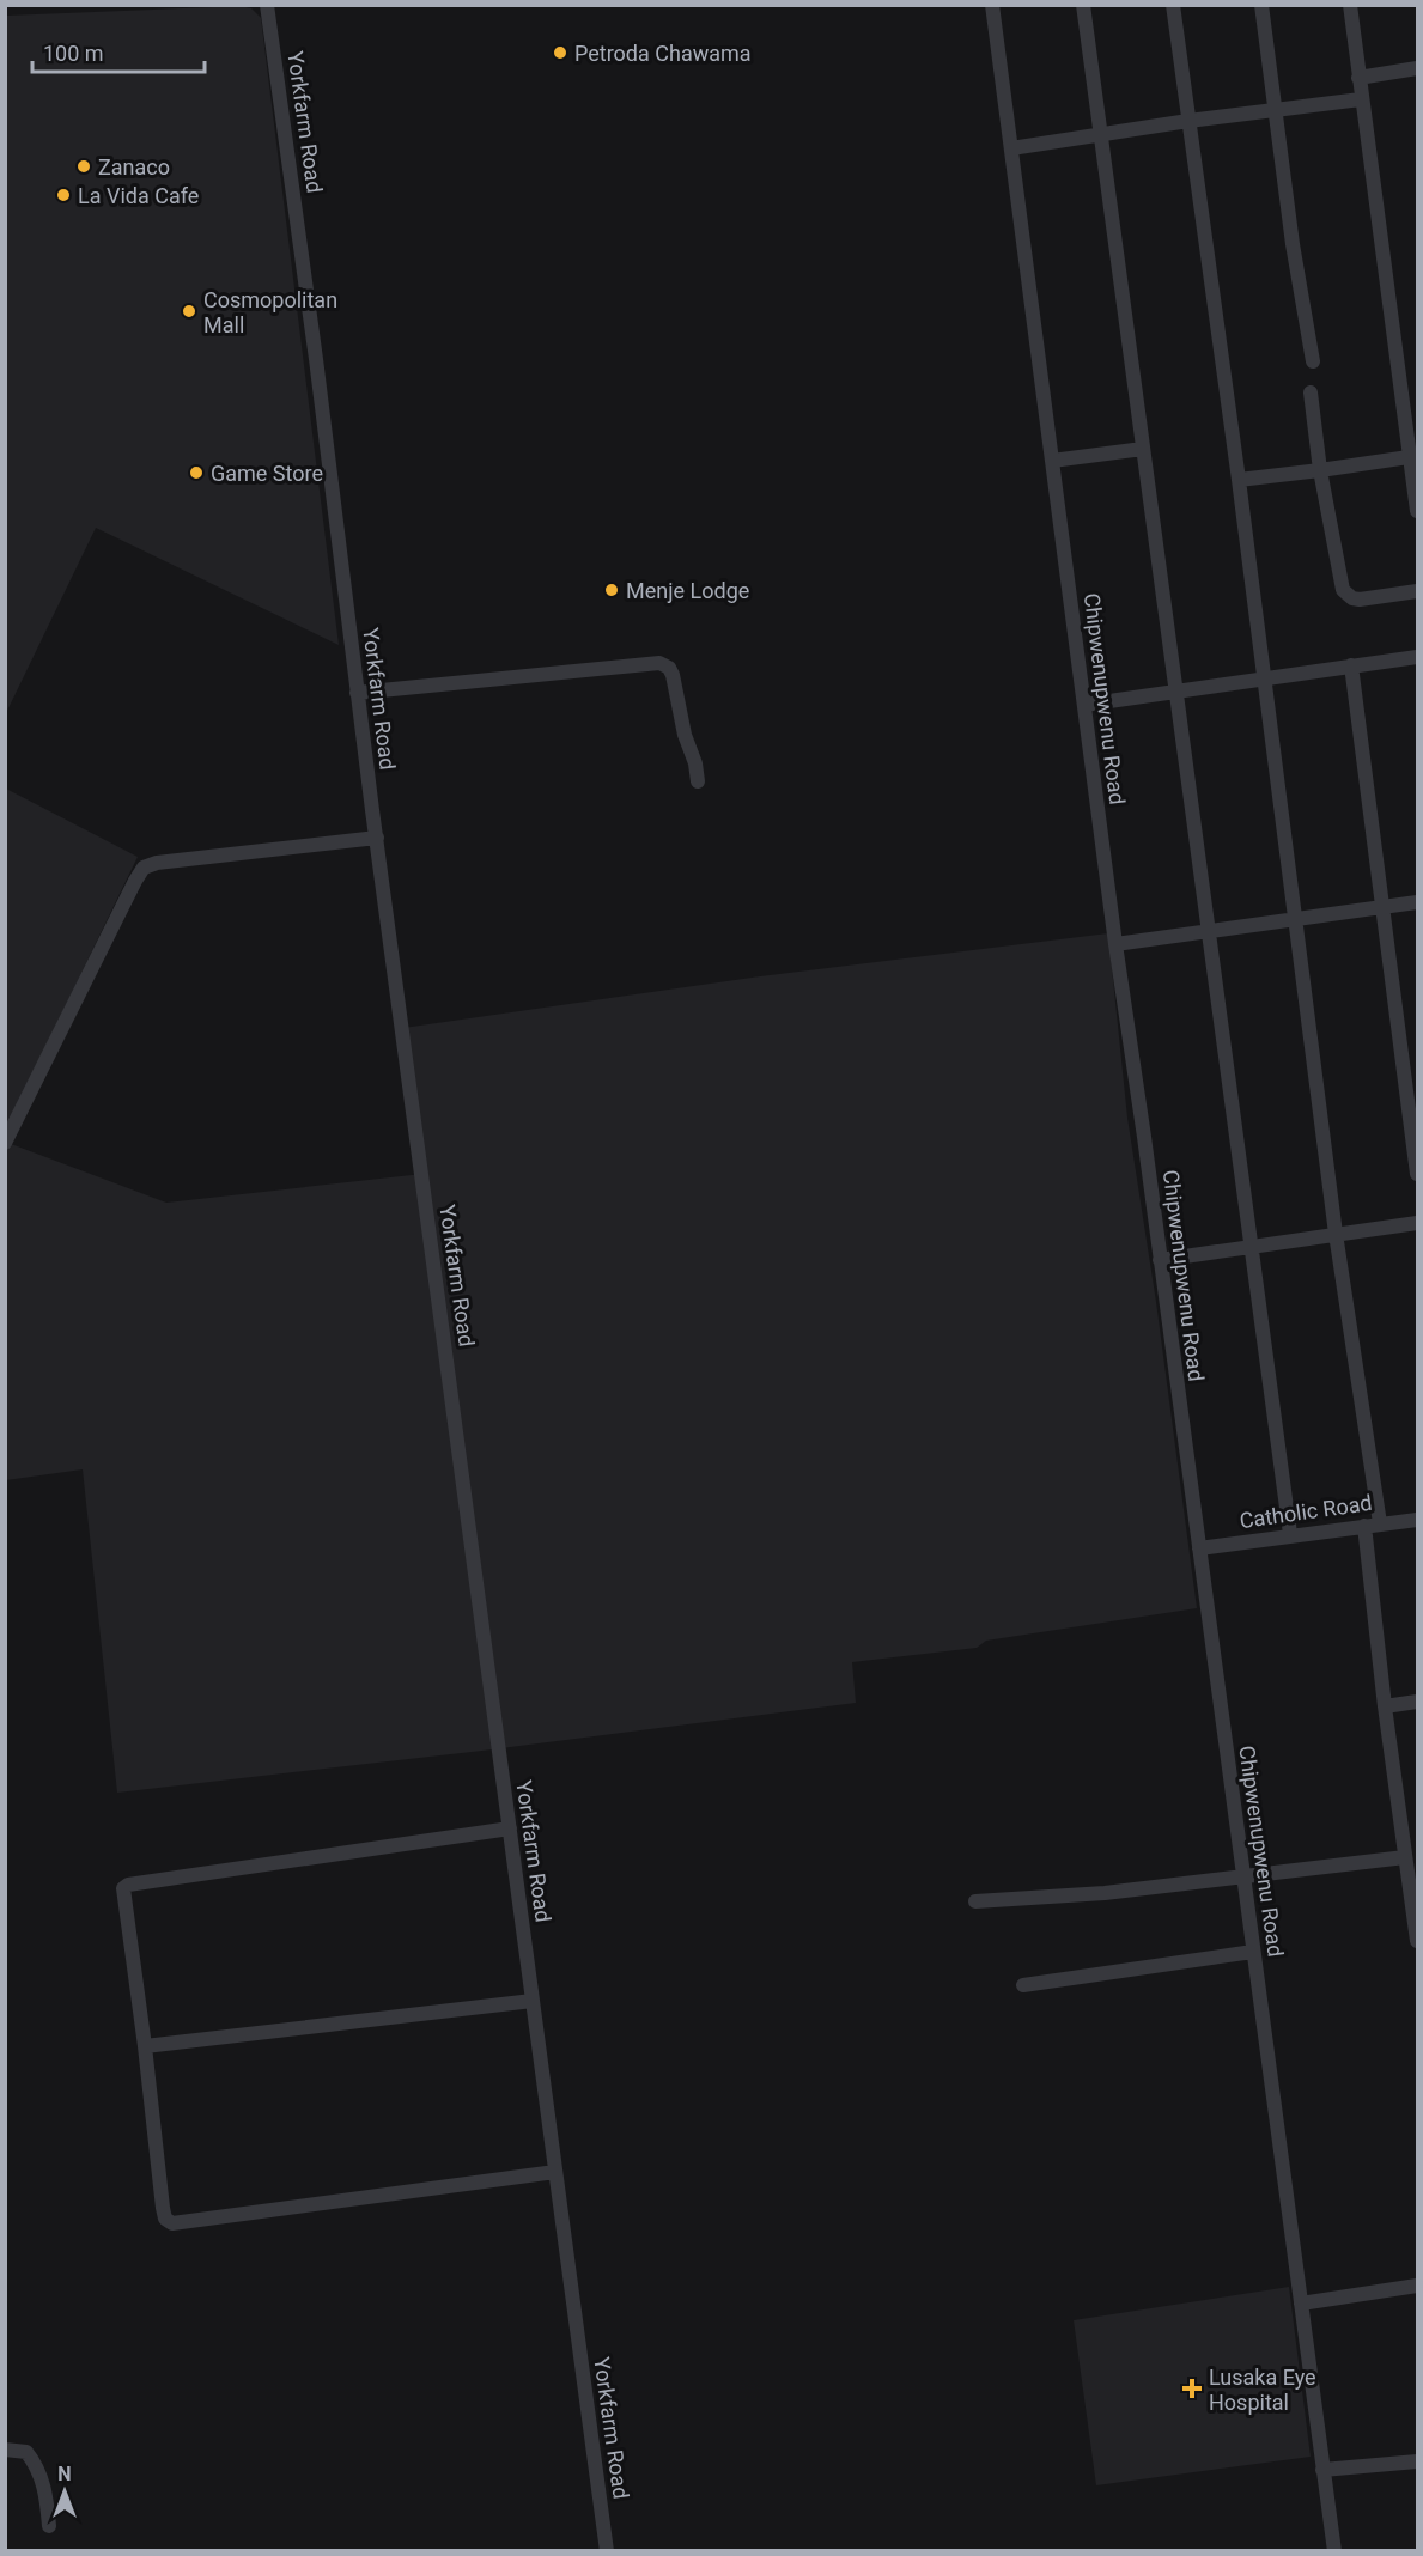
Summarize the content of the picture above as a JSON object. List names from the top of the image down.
{
  "streets": {
    "street": ["Yorkfarm Road", "Chipwenupwenu Road", "Catholic Road"]
  },
  "crossings": [
    ["Chipwenupwenu Road", "Catholic Road"]
  ],
  "places": {
    "other": [
      "Petroda Chawama",
      "Zanaco",
      "La Vida Cafe",
      "Cosmopolitan Mall",
      "Game Store",
      "Menje Lodge"
    ],
    "health": ["Lusaka Eye Hospital"]
  },
  "scale_bar": "100 m",
  "north": "top"
}
